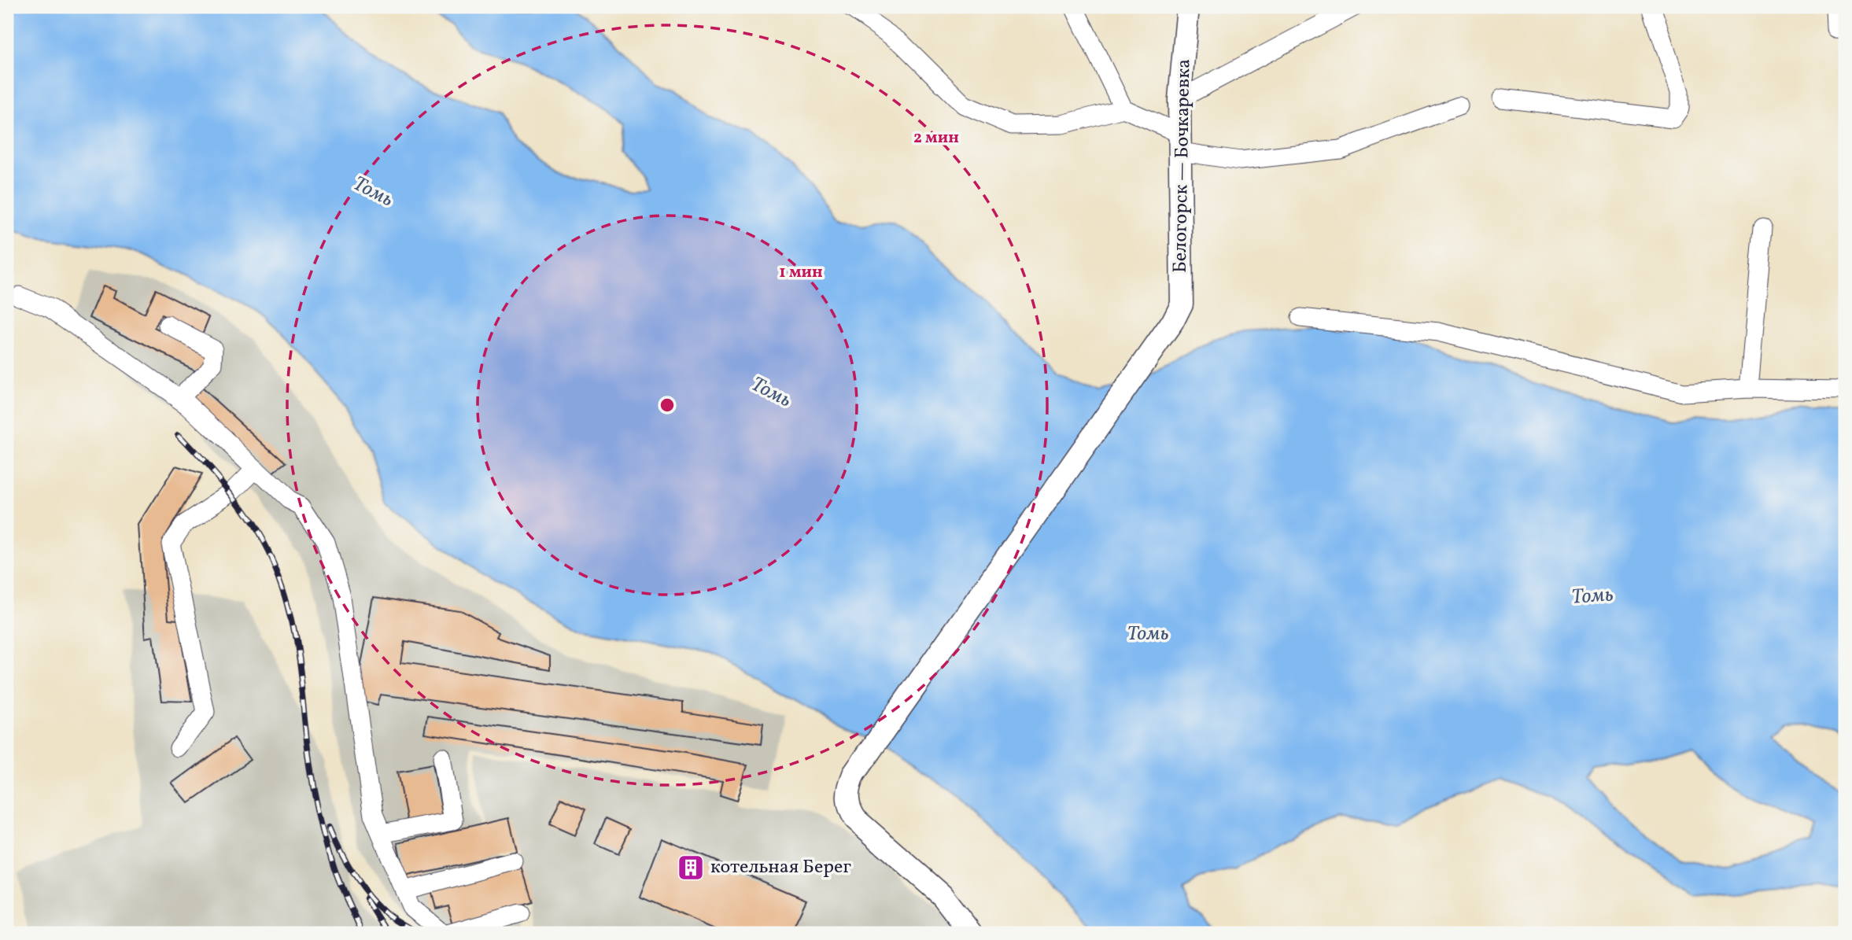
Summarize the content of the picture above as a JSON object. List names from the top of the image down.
{
  "streets": {
    "main road": ["Белогорск — Бочкаревка"]
  },
  "water": ["Томь"],
  "places": {
    "building": ["котельная Берег"]
  },
  "rings": ["2 мин", "1 мин"]
}
